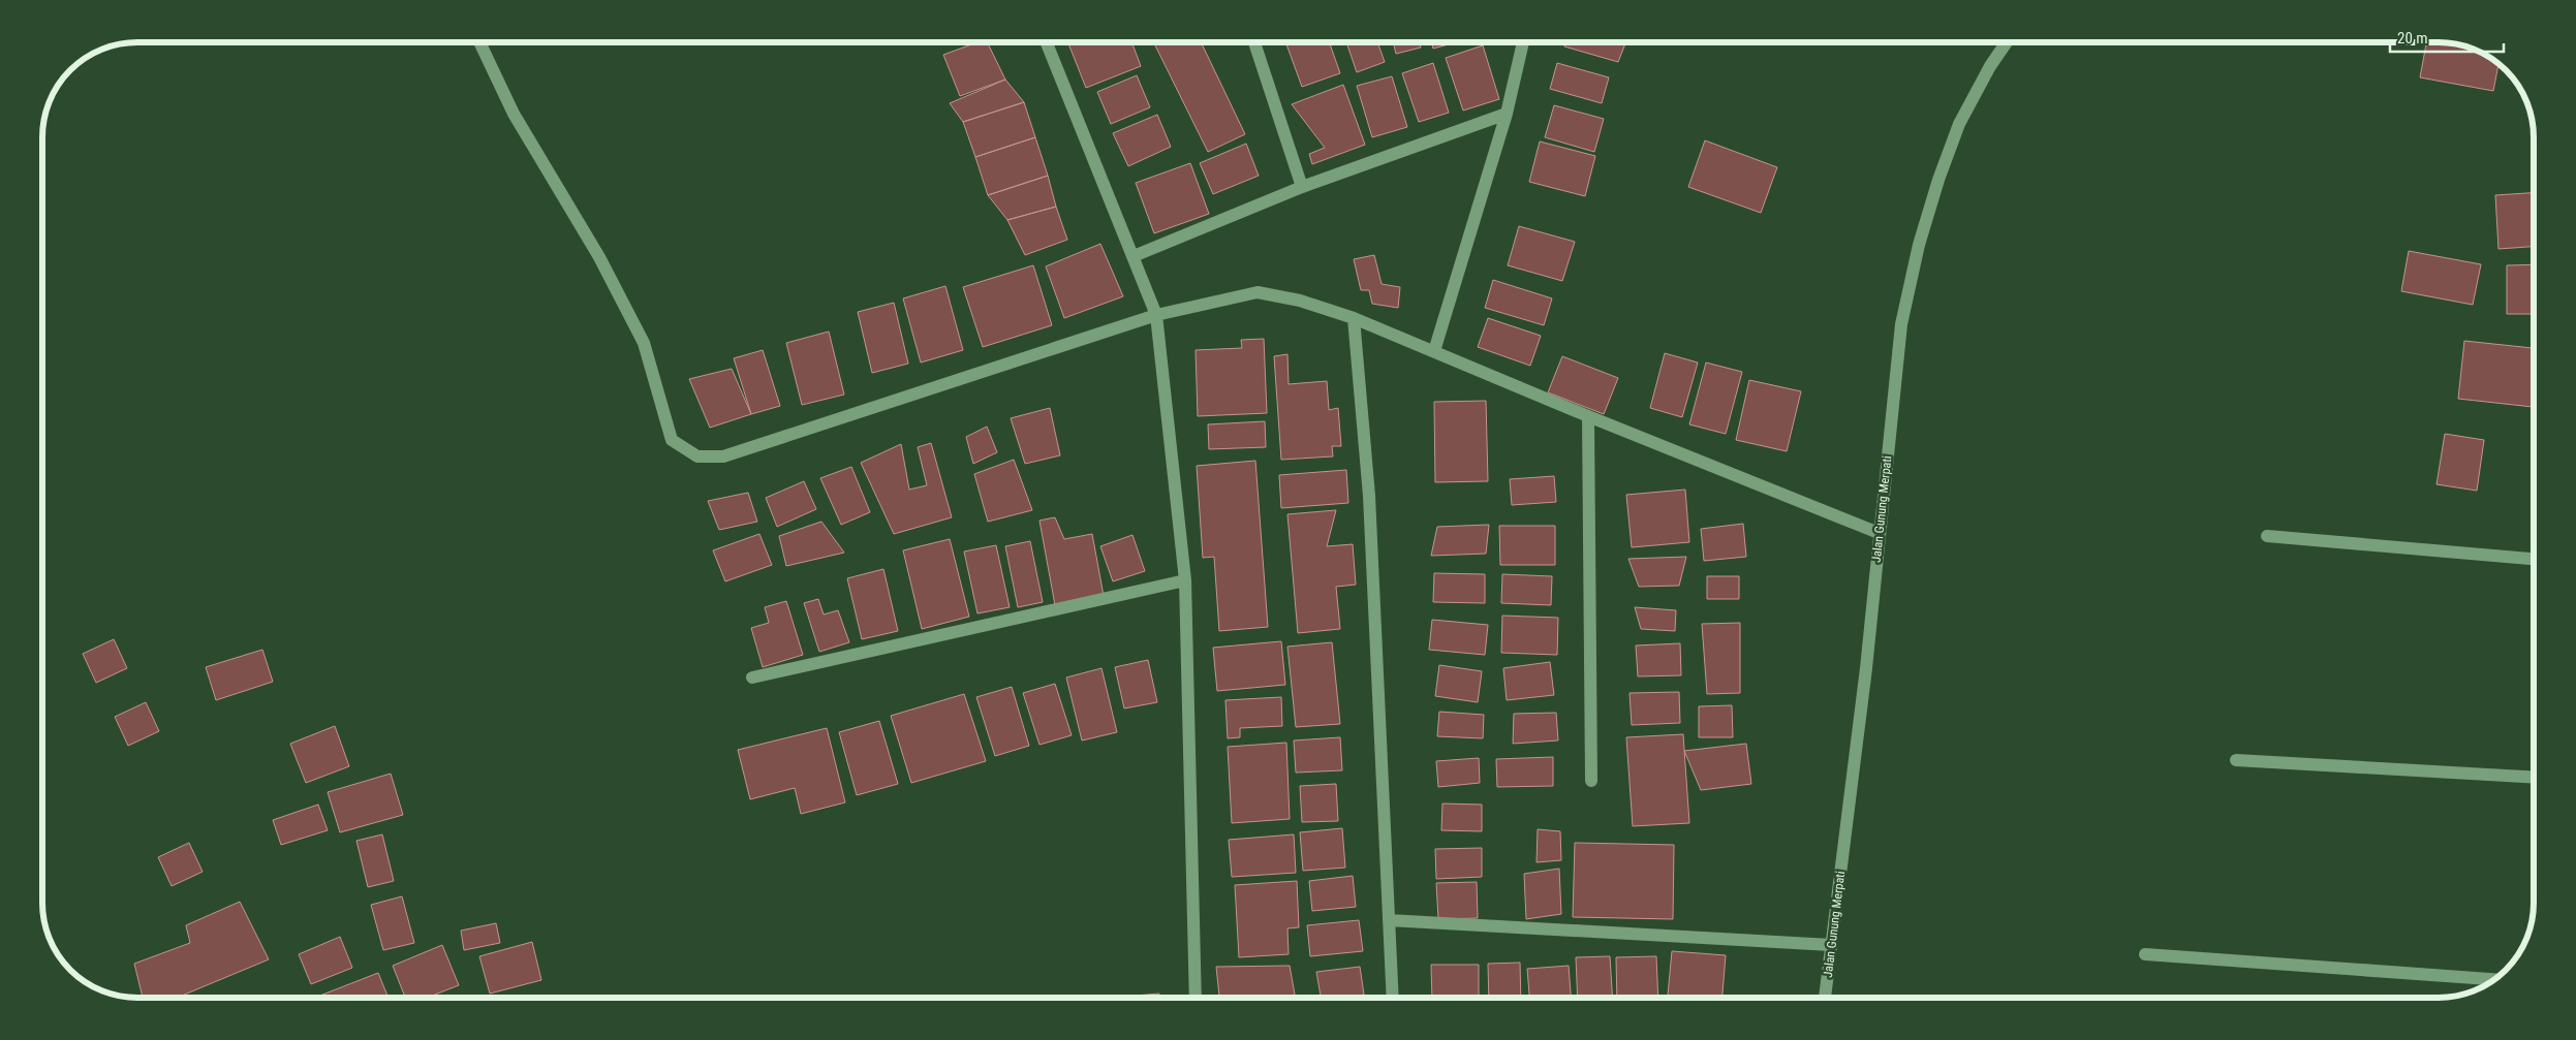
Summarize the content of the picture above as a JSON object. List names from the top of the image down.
{
  "streets": {
    "street": ["Jalan Gunung Merpati"]
  },
  "scale_bar": "20 m"
}
